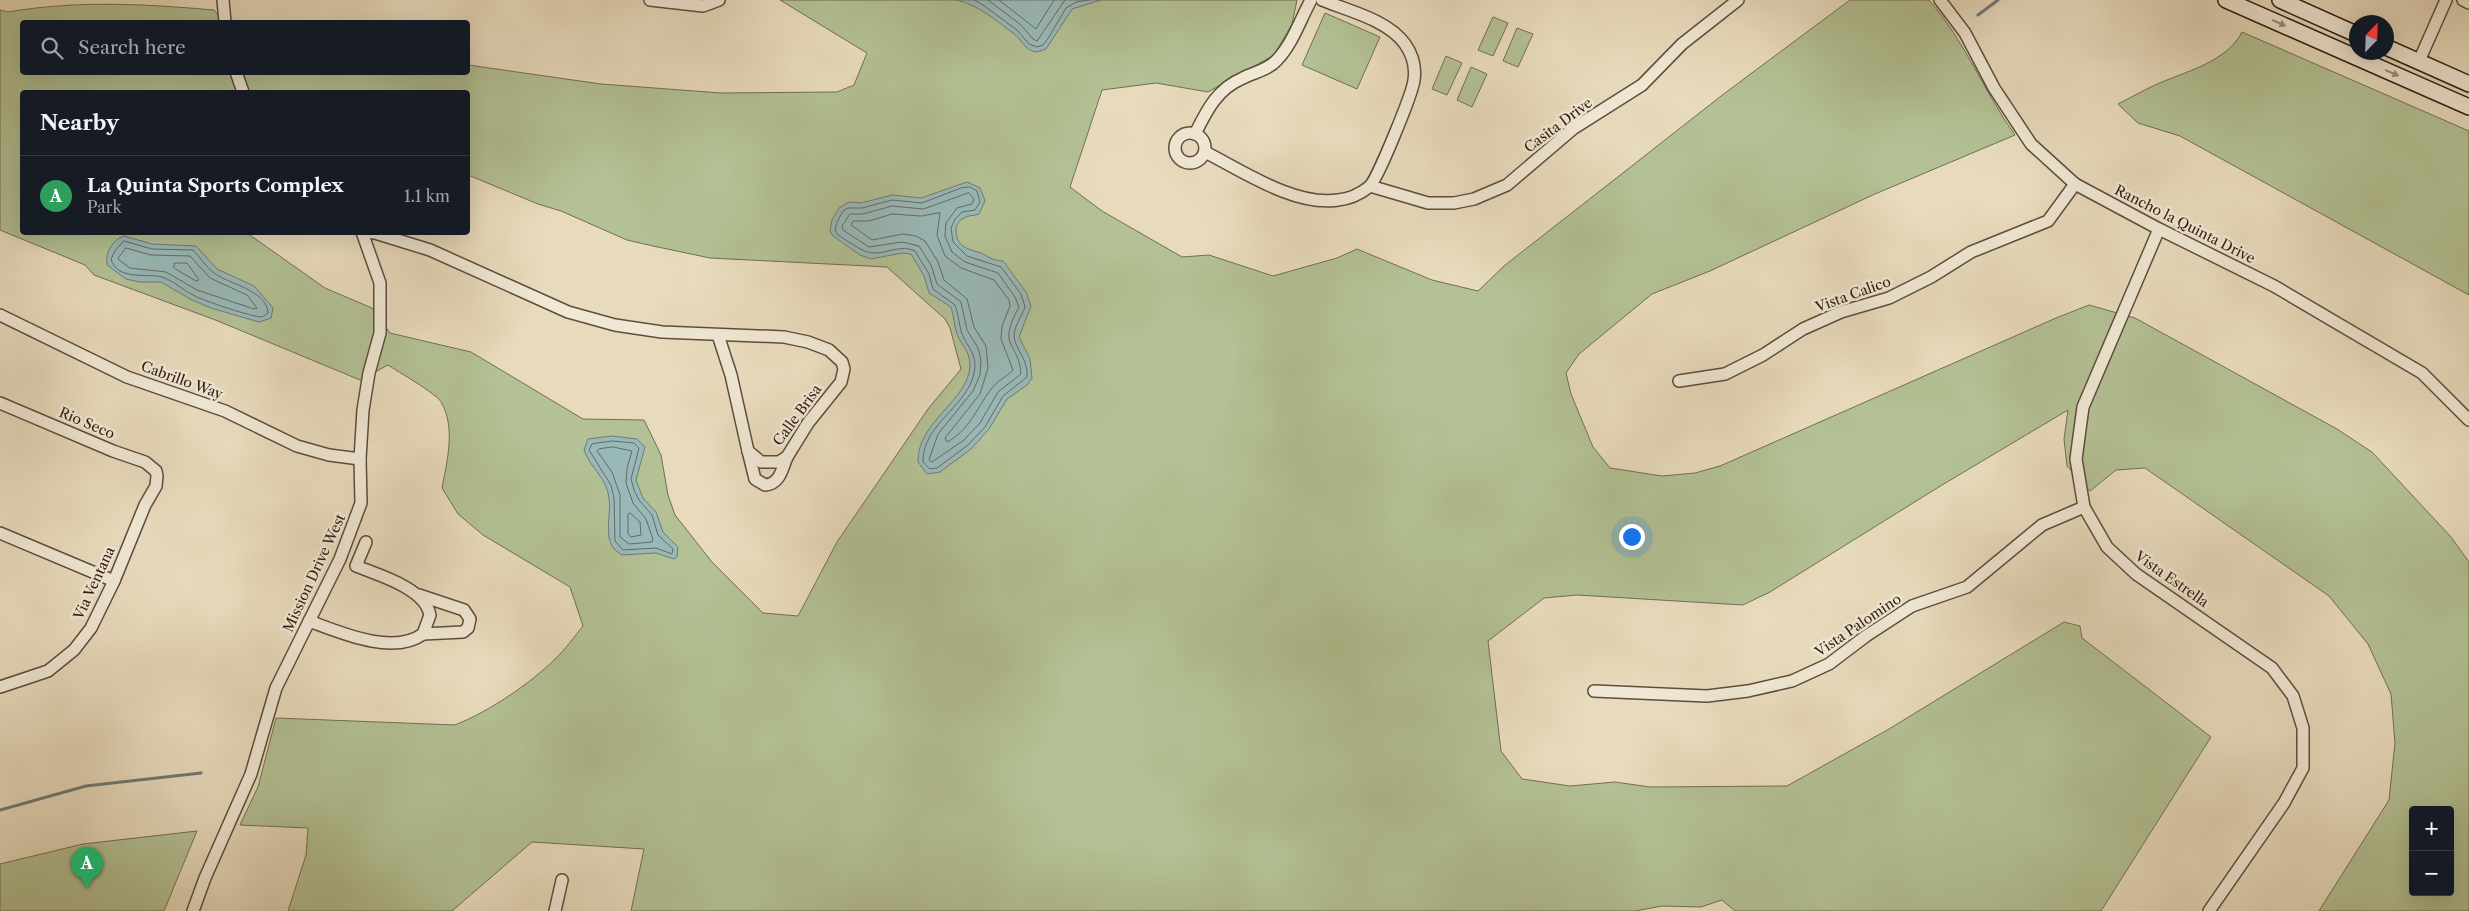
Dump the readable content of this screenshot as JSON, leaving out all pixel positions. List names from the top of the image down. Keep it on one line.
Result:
{"streets":{"street":["Casita Drive","Rancho la Quinta Drive","Vista Calico","Cabrillo Way","Calle Brisa","Rio Seco","Mission Drive West","Vista Estrella","Via Ventana","Vista Palomino"]},"crossings":[["Rancho la Quinta Drive","Vista Calico"],["Rancho la Quinta Drive","Vista Estrella"],["Cabrillo Way","Mission Drive West"],["Rio Seco","Via Ventana"],["Vista Estrella","Vista Palomino"]],"north":"top right","page":{"search":"Search here","heading":"Nearby","list":[{"mark":"A","name":"La Quinta Sports Complex","note":"Park","value":"1.1 km"}],"map_buttons":["+","−"],"pins":"A"}}
